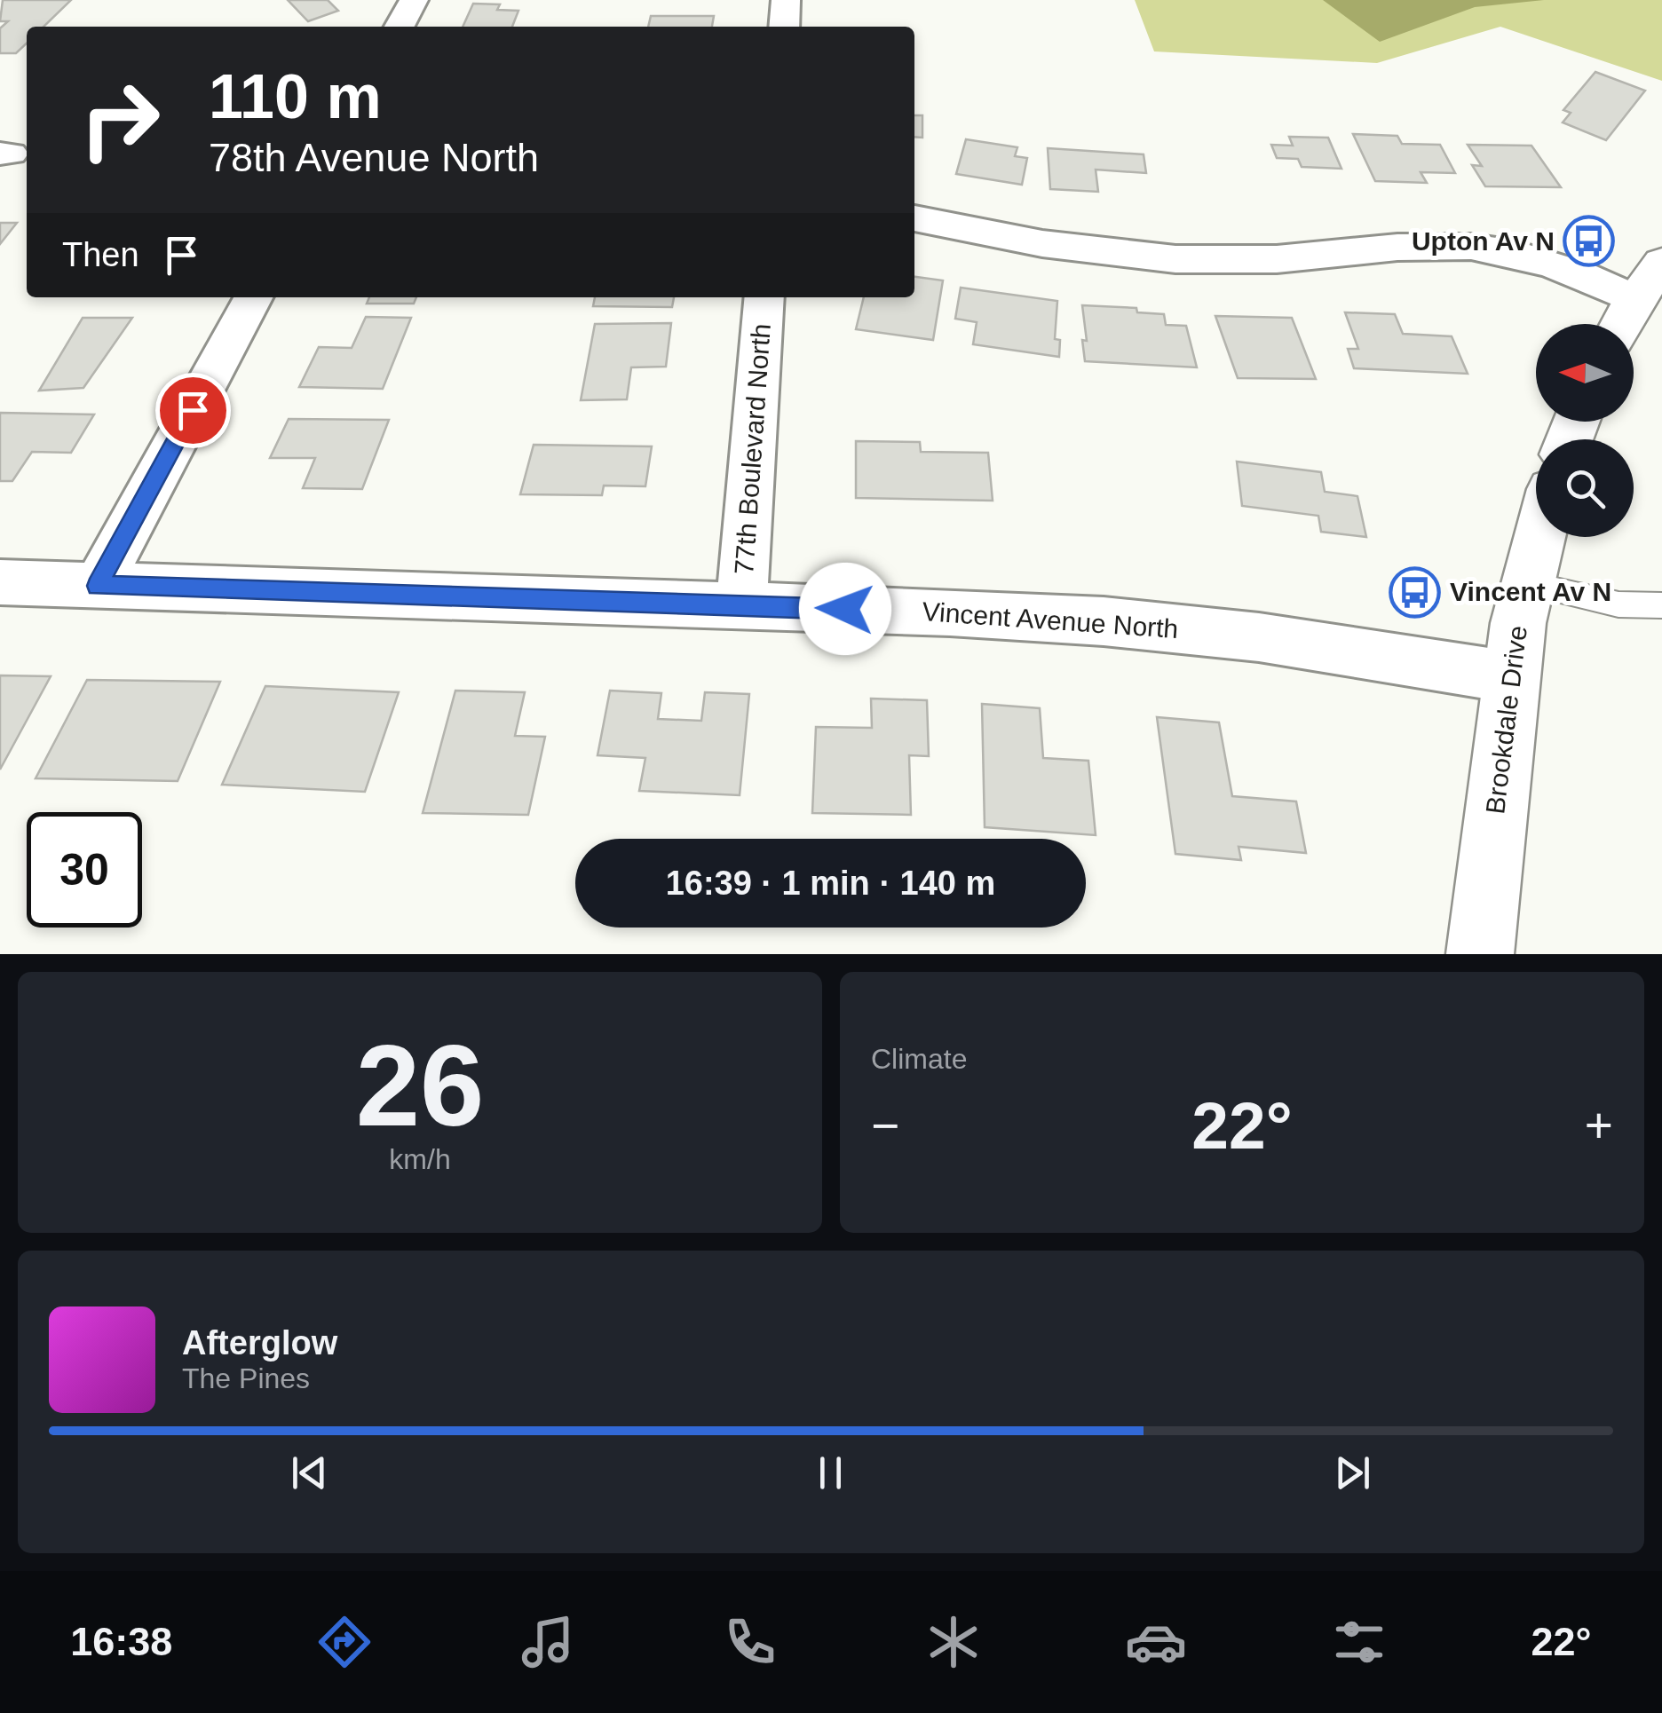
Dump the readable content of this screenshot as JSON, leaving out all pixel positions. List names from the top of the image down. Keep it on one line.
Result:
{"streets":{"street":["77th Boulevard North","Vincent Avenue North","Brookdale Drive"]},"crossings":[["77th Boulevard North","Vincent Avenue North"],["Vincent Avenue North","Brookdale Drive"]],"places":{"bus stop":["Upton Av N","Vincent Av N"]},"north":"left","page":{"turn":["110 m","78th Avenue North"],"then":"Then","limit":"30","trip":"16:39 · 1 min · 140 m","tile":[["26","km/h"],"Climate"],"heat":["−","22°","+"],"song":["Afterglow","The Pines"],"tabs":["16:38","22°"]}}
